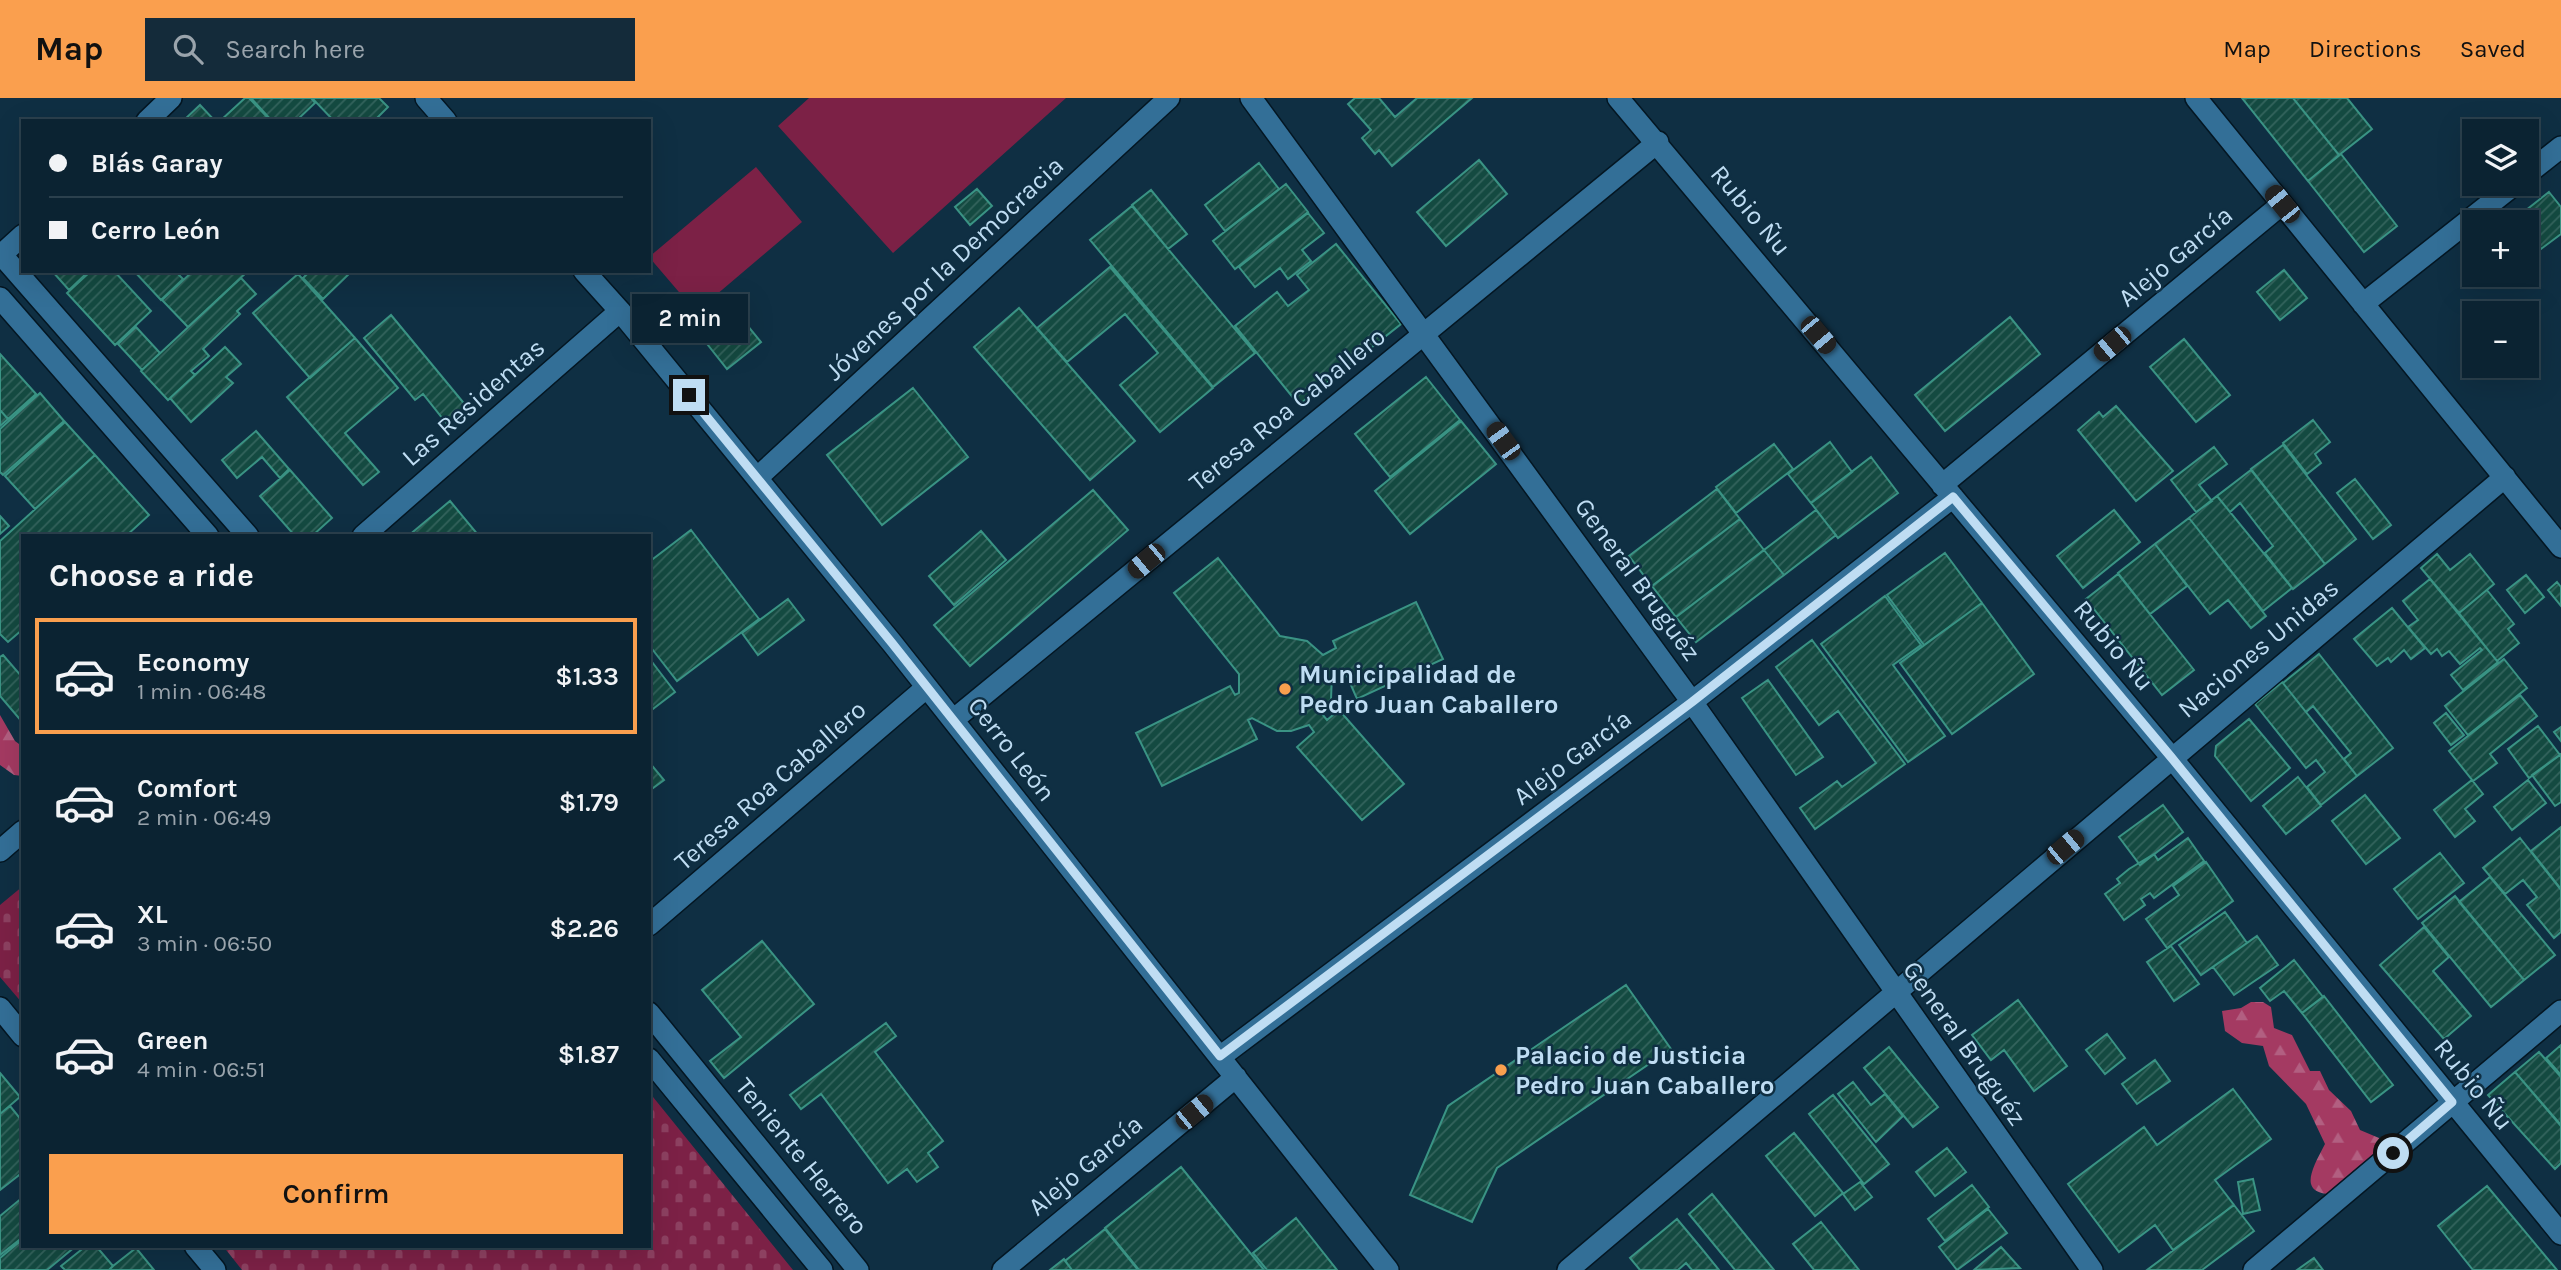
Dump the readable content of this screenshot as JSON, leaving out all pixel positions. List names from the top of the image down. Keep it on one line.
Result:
{"streets":{"street":["Rubio Ñu","Alejo García","Jóvenes por la Democracia","Las Residentas","Teresa Roa Caballero","General Bruguéz","Naciones Unidas","Cerro León","Teniente Herrero"]},"crossings":[["Rubio Ñu","Alejo García"],["Rubio Ñu","Teresa Roa Caballero"],["Rubio Ñu","Naciones Unidas"],["Alejo García","General Bruguéz"],["Alejo García","Cerro León"],["Jóvenes por la Democracia","Cerro León"],["Las Residentas","Cerro León"],["Teresa Roa Caballero","General Bruguéz"],["Teresa Roa Caballero","Cerro León"],["General Bruguéz","Naciones Unidas"]],"places":["Municipalidad de Pedro Juan Caballero","Palacio de Justicia Pedro Juan Caballero"],"page":{"header":"Map","search":"Search here","nav":["Map","Directions","Saved"],"map_buttons":["+","−"],"banner":["Blás Garay","Cerro León"],"bubble":"2 min","heading":"Choose a ride","list":[{"name":"Economy","note":"1 min · 06:48","value":"$1.33"},{"name":"Comfort","note":"2 min · 06:49","value":"$1.79"},{"name":"XL","note":"3 min · 06:50","value":"$2.26"},{"name":"Green","note":"4 min · 06:51","value":"$1.87"}],"buttons":"Confirm"}}
